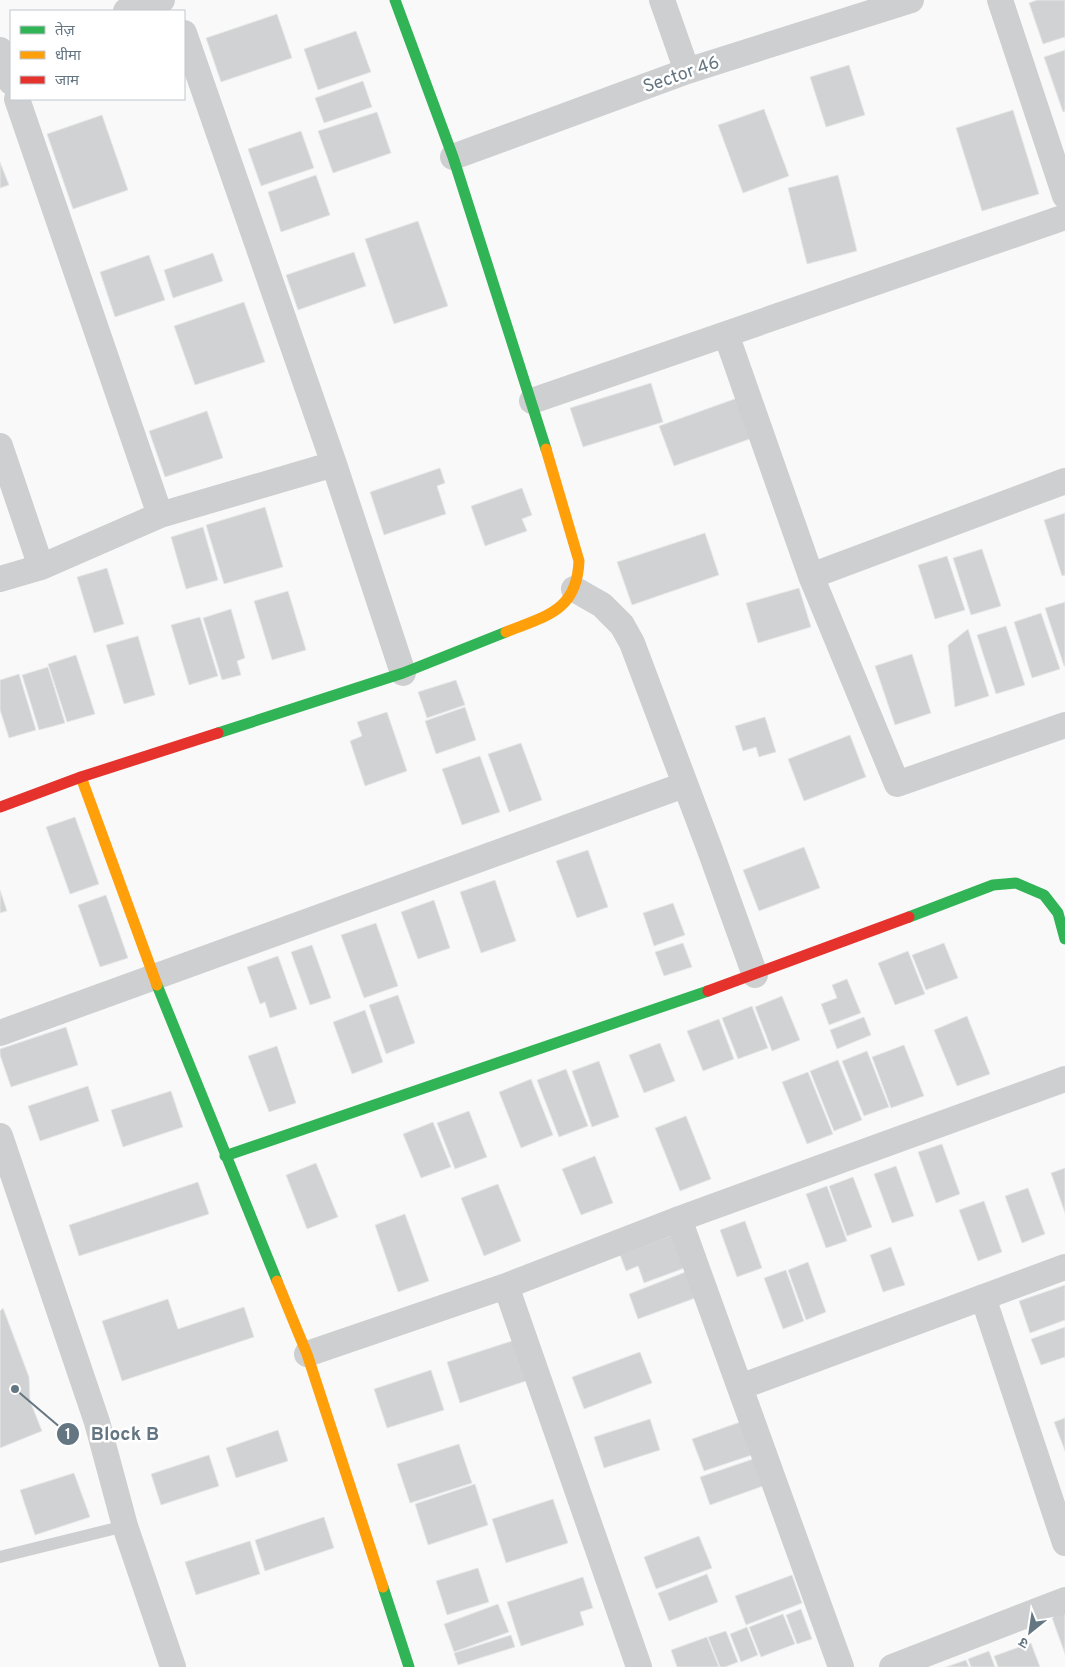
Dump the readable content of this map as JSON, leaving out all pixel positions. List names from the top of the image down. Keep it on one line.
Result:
{"streets":{"street":["Sector 46"]},"places":["Block B"],"legend":["तेज़","धीमा","जाम"],"north":"bottom left"}
